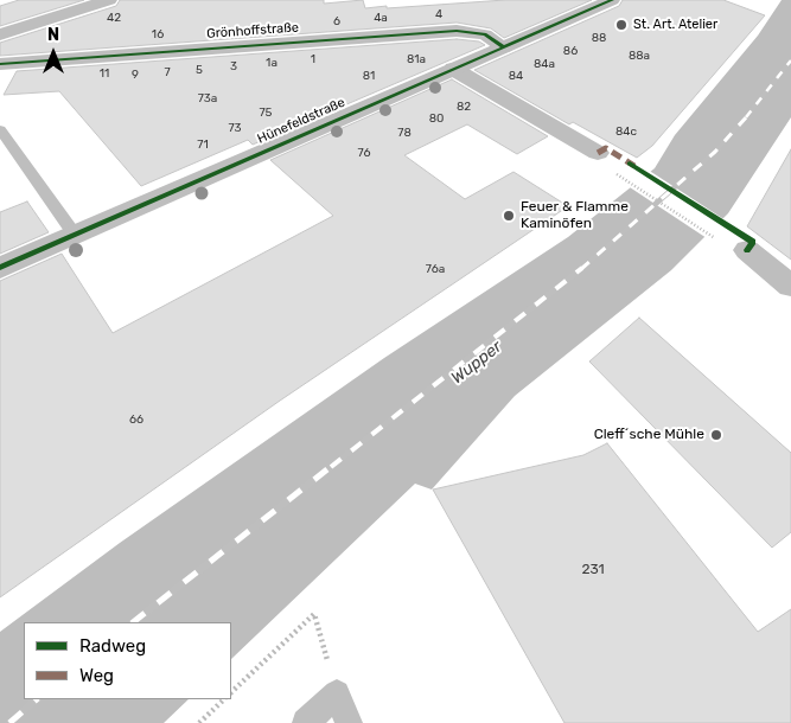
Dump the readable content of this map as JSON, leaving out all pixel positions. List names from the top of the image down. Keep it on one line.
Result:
{"streets":{"street":["Grönhoffstraße","Hünefeldstraße"]},"crossings":[["Grönhoffstraße","Hünefeldstraße"]],"water":["Wupper"],"places":["St. Art. Atelier","Feuer & Flamme Kaminöfen","Cleff´sche Mühle"],"house_numbers":["4","42","4a","6","16","88","86","88a","1","81a","1a","84a","3","5","7","11","9","81","84","73a","82","75","80","73","84c","78","71","76","76a","66","231"],"legend":["Radweg","Weg"],"north":"top"}
